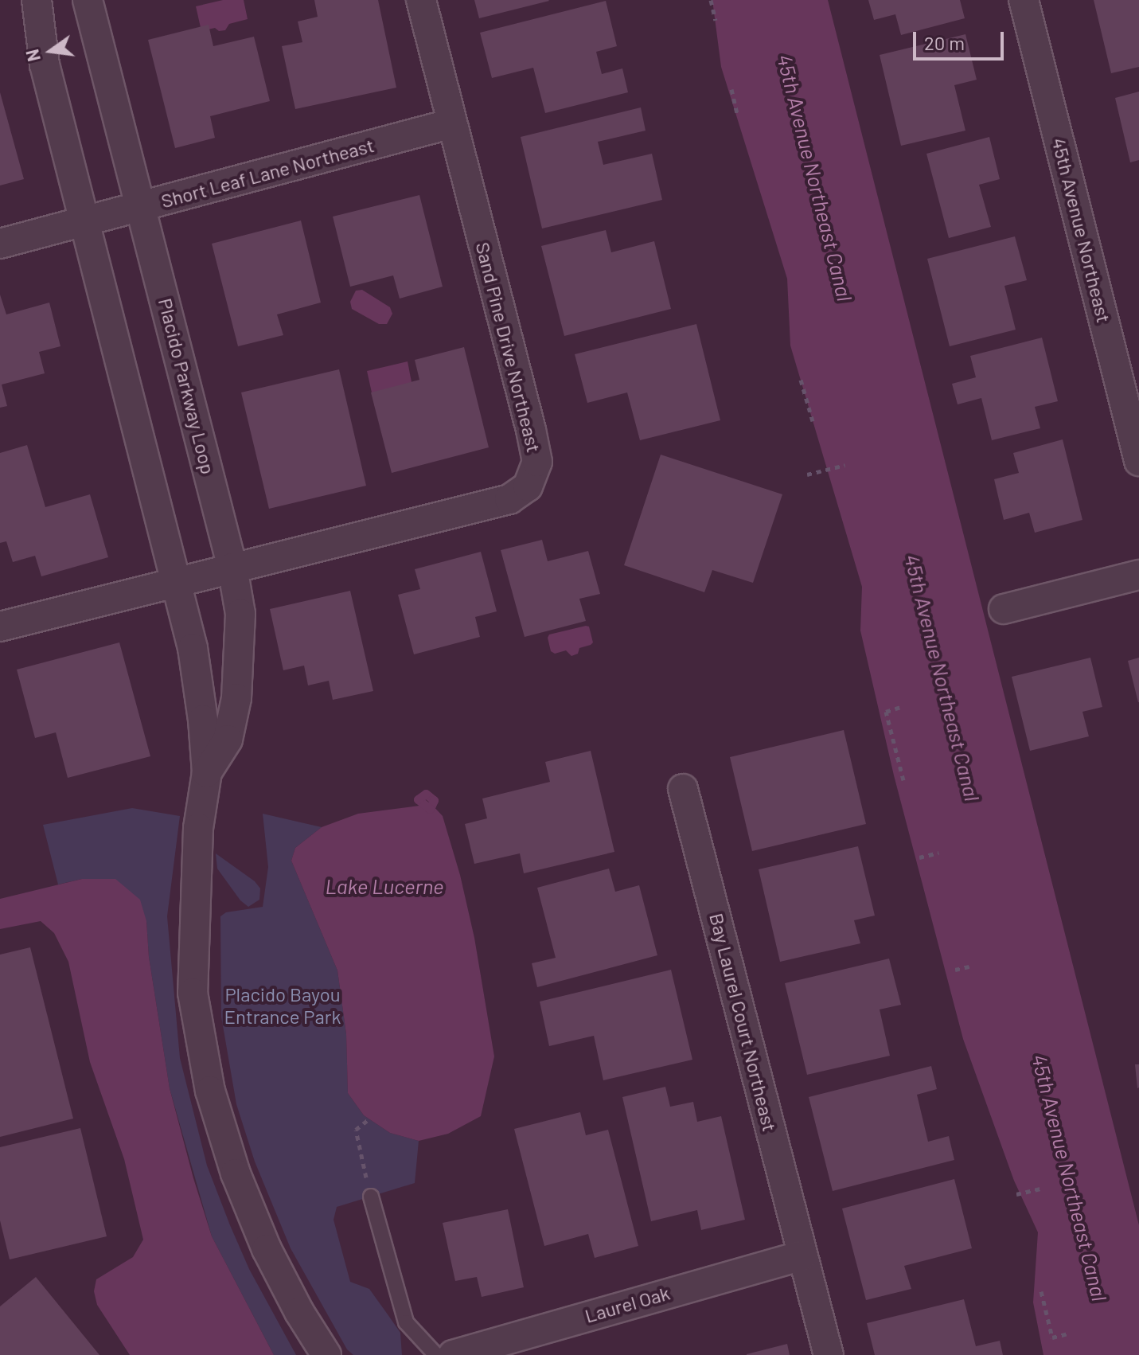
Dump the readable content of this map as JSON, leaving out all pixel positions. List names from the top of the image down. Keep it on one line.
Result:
{"streets":{"street":["Short Leaf Lane Northeast","45th Avenue Northeast","Sand Pine Drive Northeast","Placido Parkway Loop","Bay Laurel Court Northeast","Laurel Oak"]},"crossings":[["Short Leaf Lane Northeast","Sand Pine Drive Northeast"],["Short Leaf Lane Northeast","Placido Parkway Loop"],["Sand Pine Drive Northeast","Placido Parkway Loop"],["Bay Laurel Court Northeast","Laurel Oak"]],"water":["45th Avenue Northeast Canal","Lake Lucerne"],"parks":["Placido Bayou Entrance Park"],"scale_bar":"20 m","north":"left"}
